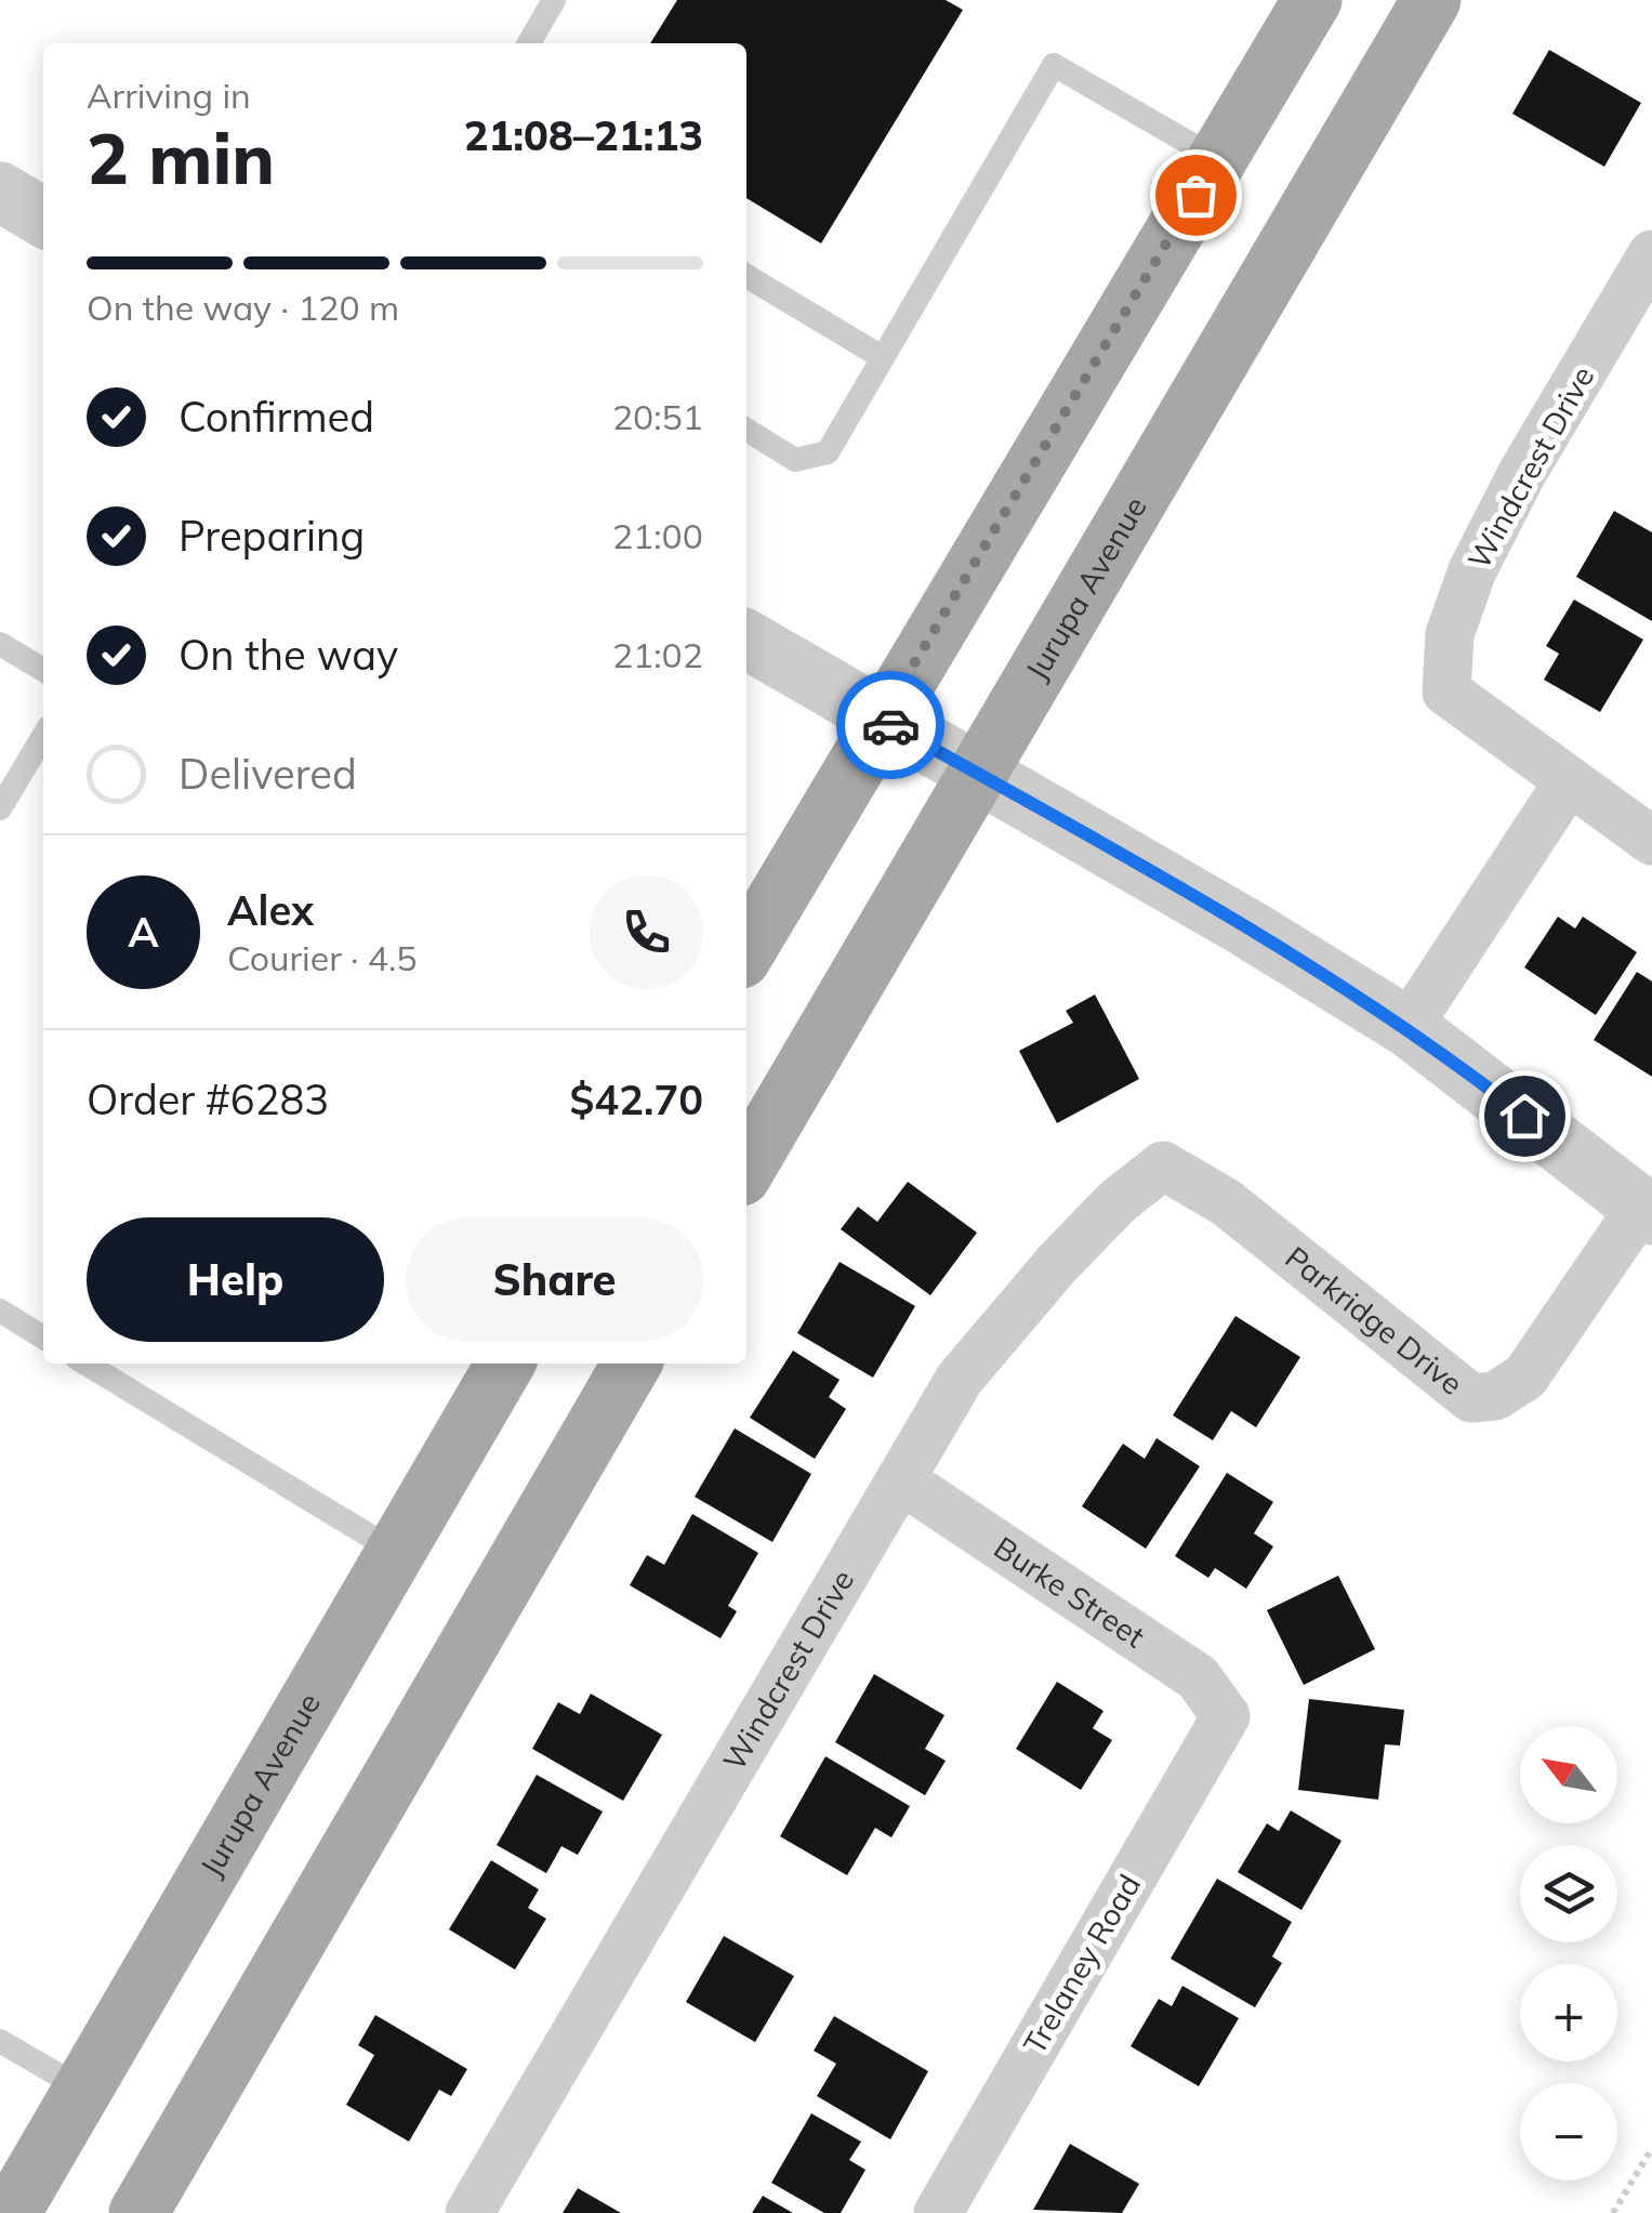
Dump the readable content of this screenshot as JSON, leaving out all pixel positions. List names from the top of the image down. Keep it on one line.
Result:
{"streets":{"main road":["Jurupa Avenue"],"street":["Windcrest Drive","Parkridge Drive","Burke Street","Trelaney Road"]},"crossings":[["Windcrest Drive","Parkridge Drive"],["Windcrest Drive","Burke Street"],["Burke Street","Trelaney Road"]],"north":"top left","page":{"heading":["2 min","Arriving in","21:08–21:13"],"panel":["Alex","Courier · 4.5","Order #6283","$42.70"],"bar":"On the way · 120 m","list":[["Confirmed","20:51"],["Preparing","21:00"],["On the way","21:02"],"Delivered"],"round":"A","buttons":["Help","Share"],"map_buttons":["+","−"]}}
